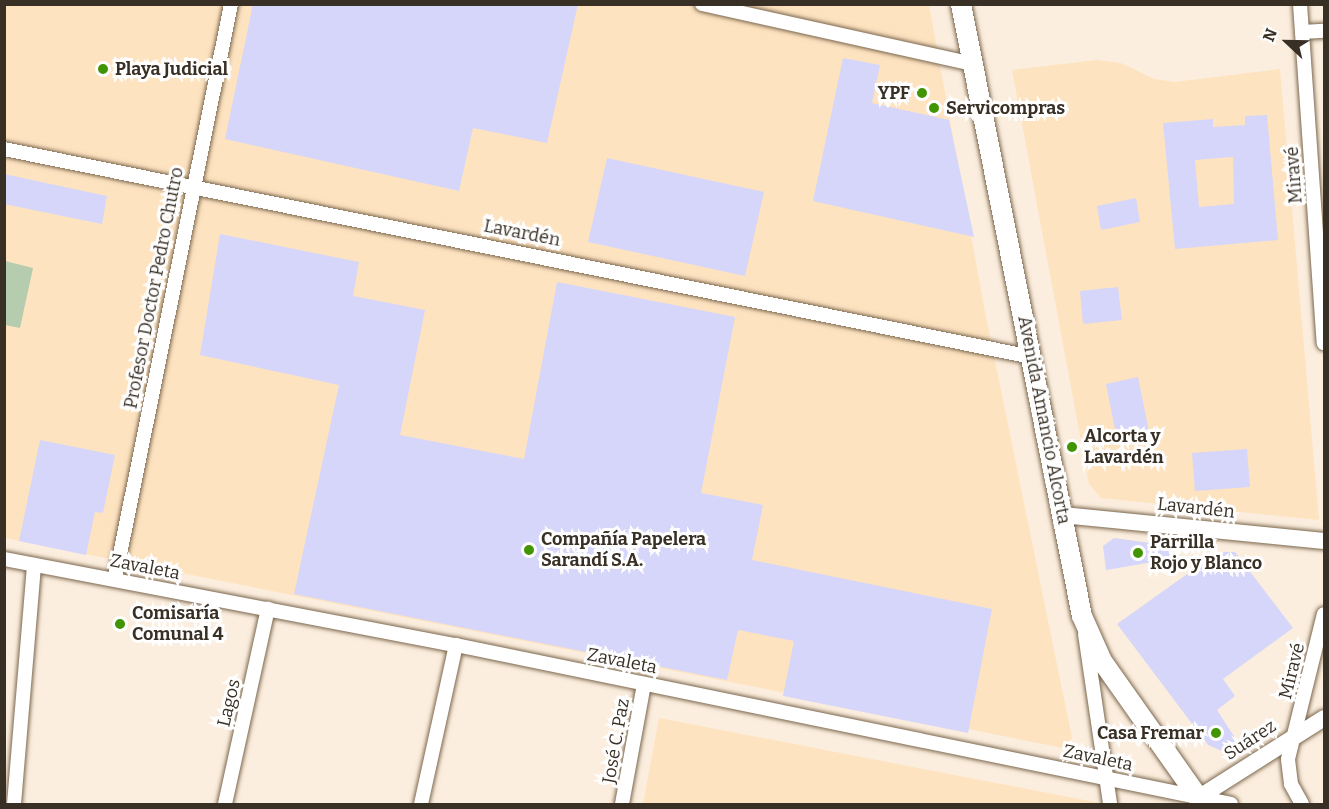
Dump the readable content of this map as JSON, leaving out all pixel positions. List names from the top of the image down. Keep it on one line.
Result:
{"streets":{"main road":["Avenida Amancio Alcorta"],"street":["Miravé","Lavardén","Profesor Doctor Pedro Chutro","Zavaleta","Lagos","Suárez","José C. Paz"]},"crossings":[["Miravé","Suárez"],["Lavardén","Profesor Doctor Pedro Chutro"],["Lavardén","Avenida Amancio Alcorta"],["Profesor Doctor Pedro Chutro","Zavaleta"],["Avenida Amancio Alcorta","Zavaleta"],["Avenida Amancio Alcorta","Suárez"],["Zavaleta","Lagos"],["Zavaleta","Suárez"],["Zavaleta","José C. Paz"]],"places":["Playa Judicial","YPF","Servicompras","Alcorta y Lavardén","Compañía Papelera Sarandí S.A.","Parrilla Rojo y Blanco","Comisaría Comunal 4","Casa Fremar"],"north":"left"}
